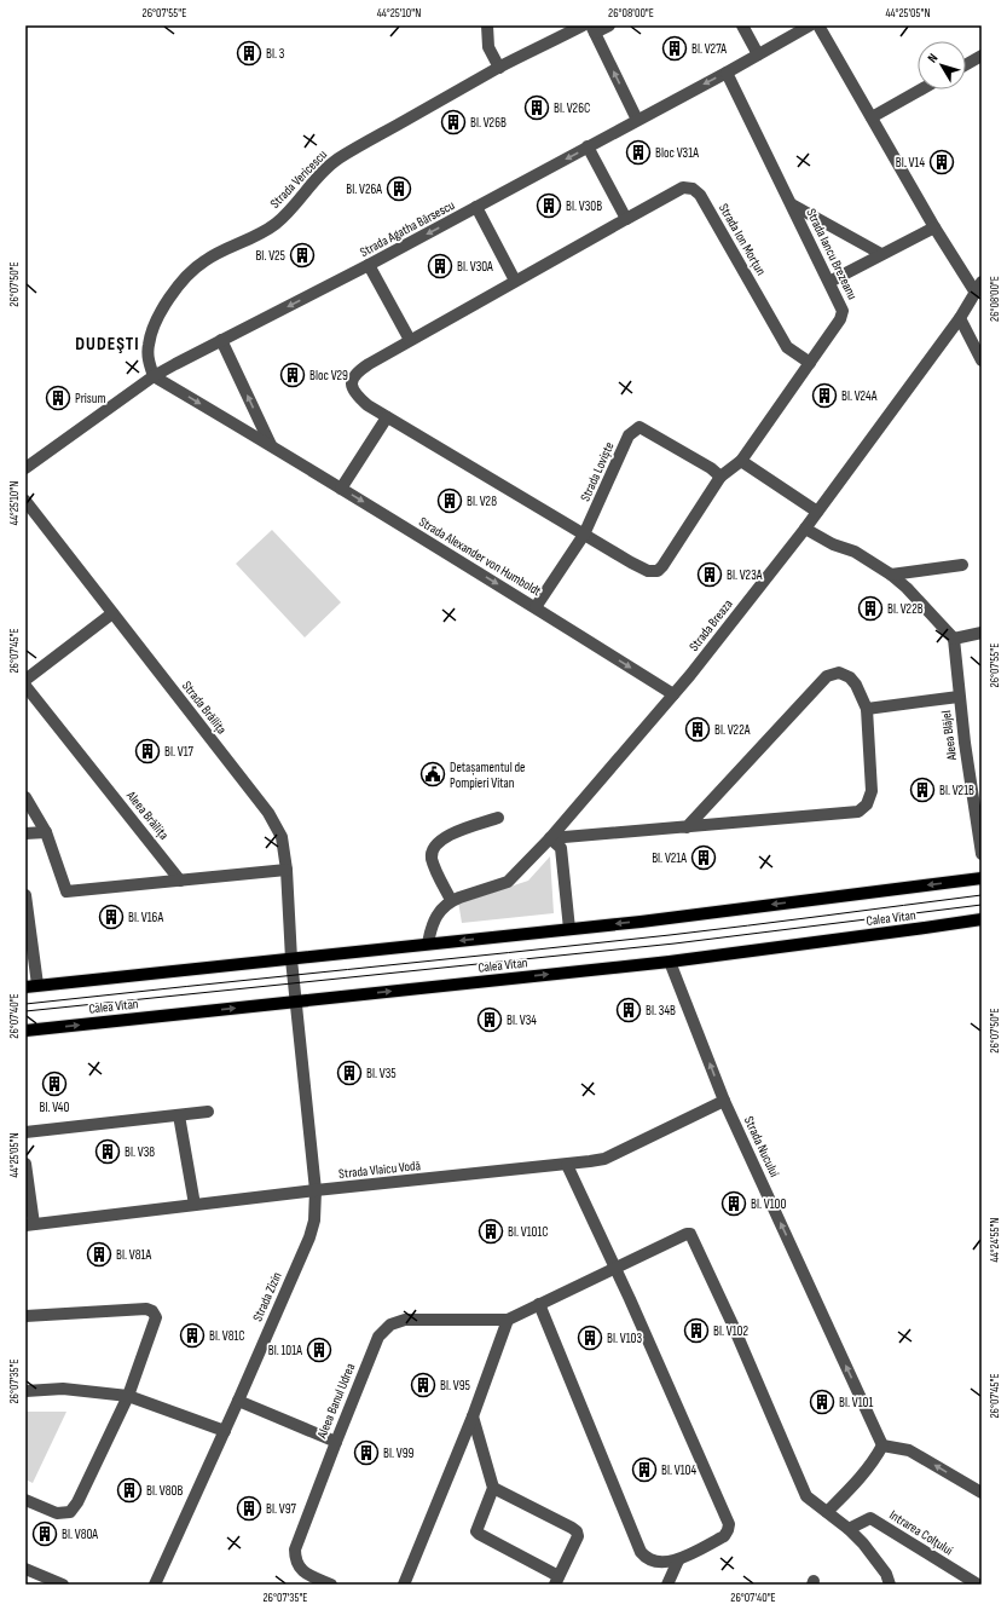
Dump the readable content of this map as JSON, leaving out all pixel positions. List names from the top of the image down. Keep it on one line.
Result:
{"streets":{"main road":["Calea Vitan"],"street":["Strada Vericescu","Strada Agatha Bârsescu","Strada Ion Morțun","Strada Iancu Brezeanu","Strada Loviște","Strada Alexander von Humboldt","Strada Breaza","Strada Brăilița","Aleea Blăjel","Aleea Brăilița","Strada Nucului","Strada Vlaicu Vodă","Strada Zizin","Aleea Banul Udrea","Intrarea Colțului"]},"crossings":[["Strada Vericescu","Strada Agatha Bârsescu"],["Strada Vericescu","Strada Alexander von Humboldt"],["Strada Agatha Bârsescu","Strada Iancu Brezeanu"],["Strada Agatha Bârsescu","Strada Alexander von Humboldt"],["Strada Ion Morțun","Strada Iancu Brezeanu"],["Strada Loviște","Strada Alexander von Humboldt"],["Strada Alexander von Humboldt","Strada Breaza"],["Strada Breaza","Calea Vitan"],["Strada Brăilița","Calea Vitan"],["Strada Brăilița","Strada Zizin"],["Calea Vitan","Strada Nucului"],["Calea Vitan","Strada Zizin"],["Strada Nucului","Strada Vlaicu Vodă"],["Strada Vlaicu Vodă","Strada Zizin"]],"one_way":["Strada Nucului"],"districts":["DUDEŞTI"],"places":{"building":["Bl. V27A","Bl. 3","Bl. V26C","Bl. V26B","Bloc V31A","Bl. V14","Bl. V26A","Bl. V30B","Bl. V25","Bl. V30A","Bloc V29","Bl. V24A","Prisum","Bl. V28","Bl. V23A","Bl. V22B","Bl. V22A","Bl. V17","Bl. V21B","Bl. V21A","Bl. V16A","Bl. 34B","Bl. V34","Bl. V35","Bl. V40","Bl. V38","Bl. V100","Bl. V101C","Bl. V81A","Bl. V102","Bl. V81C","Bl. V103","Bl. 101A","Bl. V95","Bl. V101","Bl. V99","Bl. V104","Bl. V80B","Bl. V97","Bl. V80A"],"public building":["Detașamentul de Pompieri Vitan"]},"north":"top left","coordinates":["26°07'55\"E","44°25'10\"N","26°08'00\"E","44°25'05\"N","26°07'50\"E","26°07'45\"E","26°07'40\"E","44°24'55\"N","26°07'35\"E"]}
